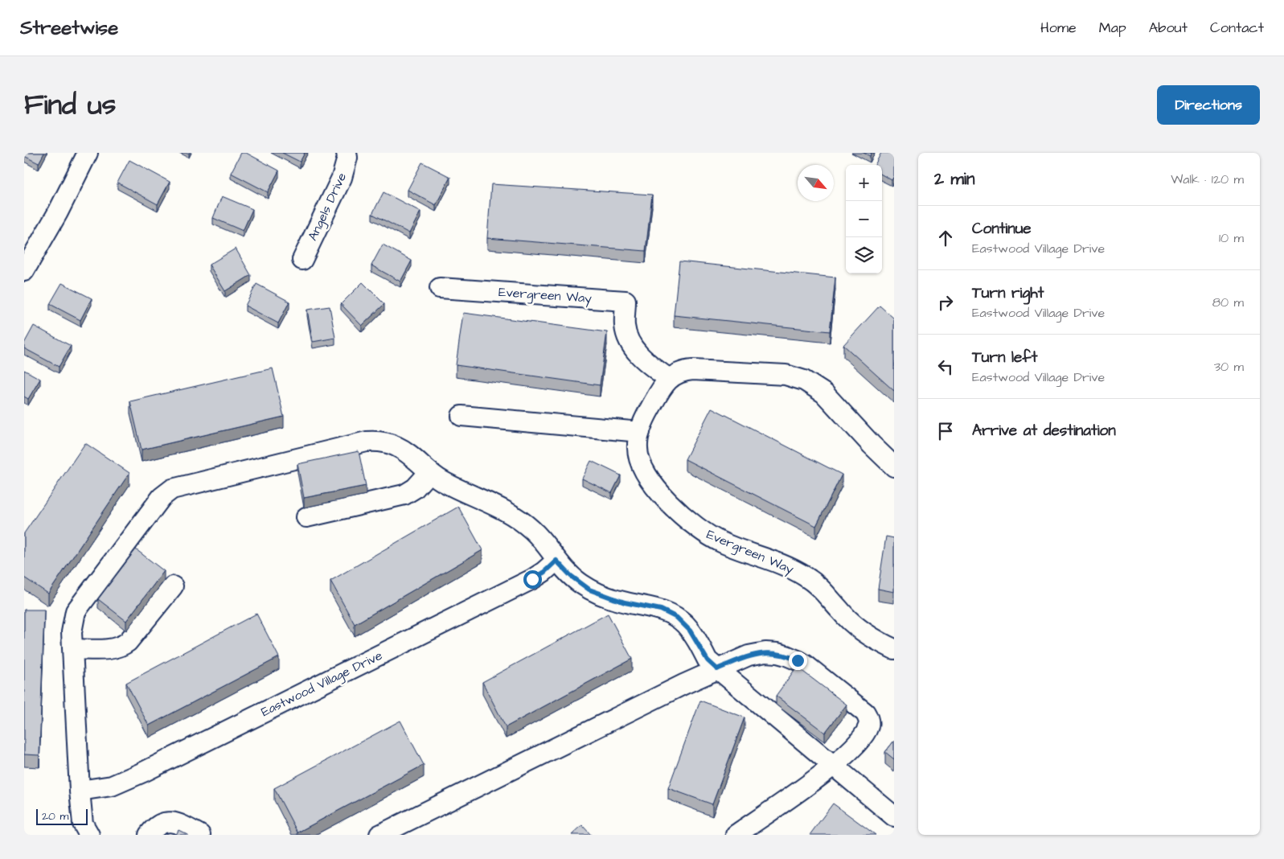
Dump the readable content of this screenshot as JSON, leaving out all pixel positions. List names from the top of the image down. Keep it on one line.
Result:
{"streets":{"street":["Angels Drive","Evergreen Way","Eastwood Village Drive"]},"scale_bar":"20 m","north":"bottom right","page":{"header":"Streetwise","nav":["Home","Map","About","Contact"],"title":"Find us","buttons":"Directions","heading":["2 min","Walk · 120 m"],"map_buttons":["+","−"],"list":[["Continue","Eastwood Village Drive","10 m"],["Turn right","Eastwood Village Drive","80 m"],["Turn left","Eastwood Village Drive","30 m"],"Arrive at destination"],"scale":"20 m"}}
